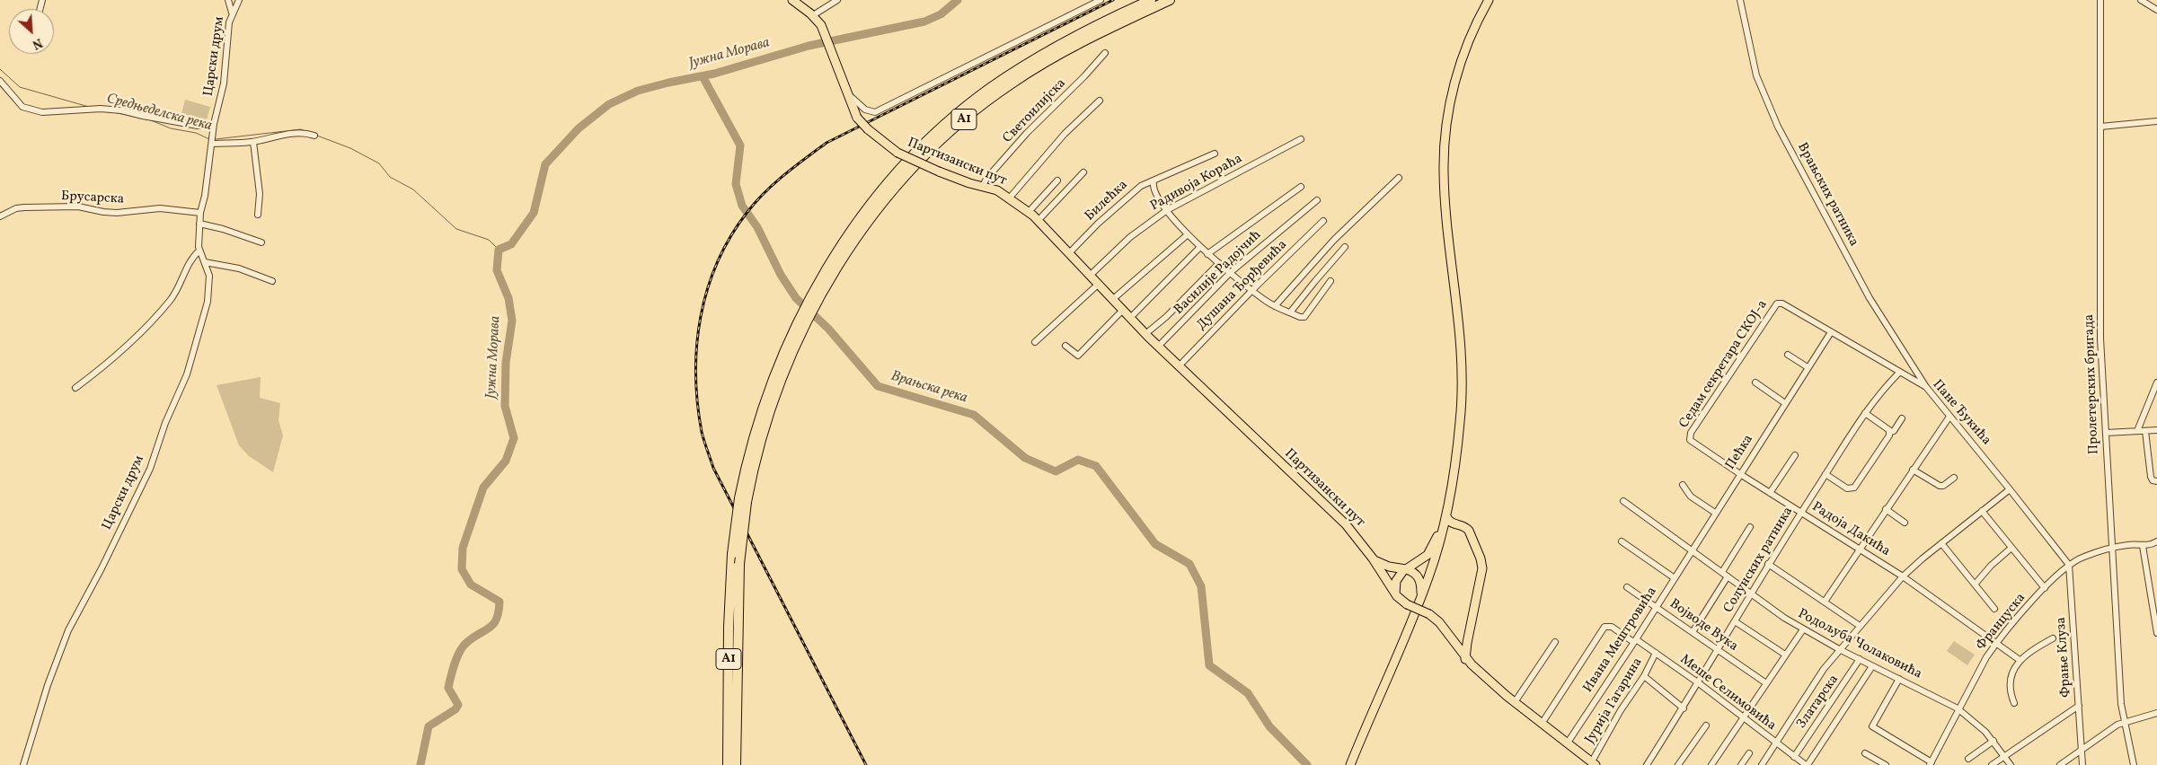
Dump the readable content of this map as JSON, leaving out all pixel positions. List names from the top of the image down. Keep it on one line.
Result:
{"streets":{"highway":["A1"],"main road":["Партизански пут"],"street":["Царски друм","Светоилијска","Радивоја Кораћа","Врањских ратника","Брусарска","Билећка","Василије Радојчић","Душана Ђорђевића","Седам секретара СКОЈ-а","Пролетерских бригада","Пане Ђукића","Пећка","Радоја Дакића","Солунских ратника","Француска","Војводе Вука","Ивана Мештровића","Родољуба Чолаковића","Фрање Клуза","Меше Селимовића","Јурија Гагарина","Златарска"]},"crossings":[["Царски друм","Брусарска"],["Светоилијска","Партизански пут"],["Партизански пут","Радивоја Кораћа"],["Партизански пут","Билећка"],["Партизански пут","Василије Радојчић"],["Партизански пут","Душана Ђорђевића"],["Партизански пут","Ивана Мештровића"],["Партизански пут","Меше Селимовића"],["Партизански пут","Јурија Гагарина"],["Врањских ратника","Пане Ђукића"],["Седам секретара СКОЈ-а","Пане Ђукића"],["Седам секретара СКОЈ-а","Радоја Дакића"],["Пролетерских бригада","Француска"],["Пане Ђукића","Пећка"],["Пане Ђукића","Солунских ратника"],["Пане Ђукића","Француска"],["Пане Ђукића","Фрање Клуза"],["Пећка","Радоја Дакића"],["Пећка","Ивана Мештровића"],["Пећка","Родољуба Чолаковића"],["Радоја Дакића","Солунских ратника"],["Радоја Дакића","Француска"],["Солунских ратника","Војводе Вука"],["Солунских ратника","Родољуба Чолаковића"],["Солунских ратника","Меше Селимовића"],["Француска","Родољуба Чолаковића"],["Француска","Фрање Клуза"],["Војводе Вука","Ивана Мештровића"],["Ивана Мештровића","Родољуба Чолаковића"],["Ивана Мештровића","Меше Селимовића"],["Родољуба Чолаковића","Златарска"],["Меше Селимовића","Јурија Гагарина"],["Меше Селимовића","Златарска"]],"water":["Јужна Морава","Средњеделска река","Врањска река"],"north":"bottom right"}
